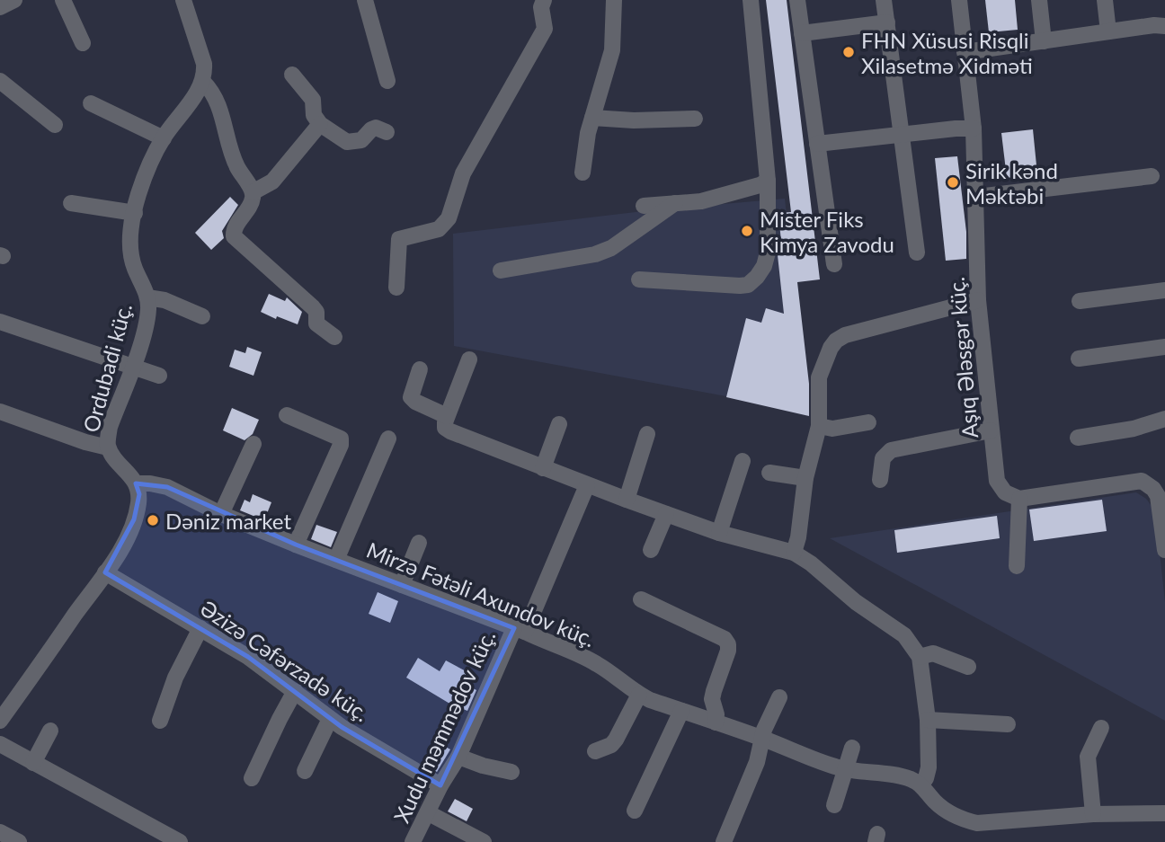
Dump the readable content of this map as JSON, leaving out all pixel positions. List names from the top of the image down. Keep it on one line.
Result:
{"streets":{"street":["Aşıq Ələsgər küç.","Ordubadi küç.","Mirzə Fətəli Axundov küç.","Əzizə Cəfərzadə küç.","Xudu məmmədov küç."]},"crossings":[["Ordubadi küç.","Mirzə Fətəli Axundov küç."],["Mirzə Fətəli Axundov küç.","Xudu məmmədov küç."],["Əzizə Cəfərzadə küç.","Xudu məmmədov küç."]],"places":["FHN Xüsusi Risqli Xilasetmə Xidməti","Sirik kənd Məktəbi","Mister Fiks Kimya Zavodu","Dəniz market"]}
